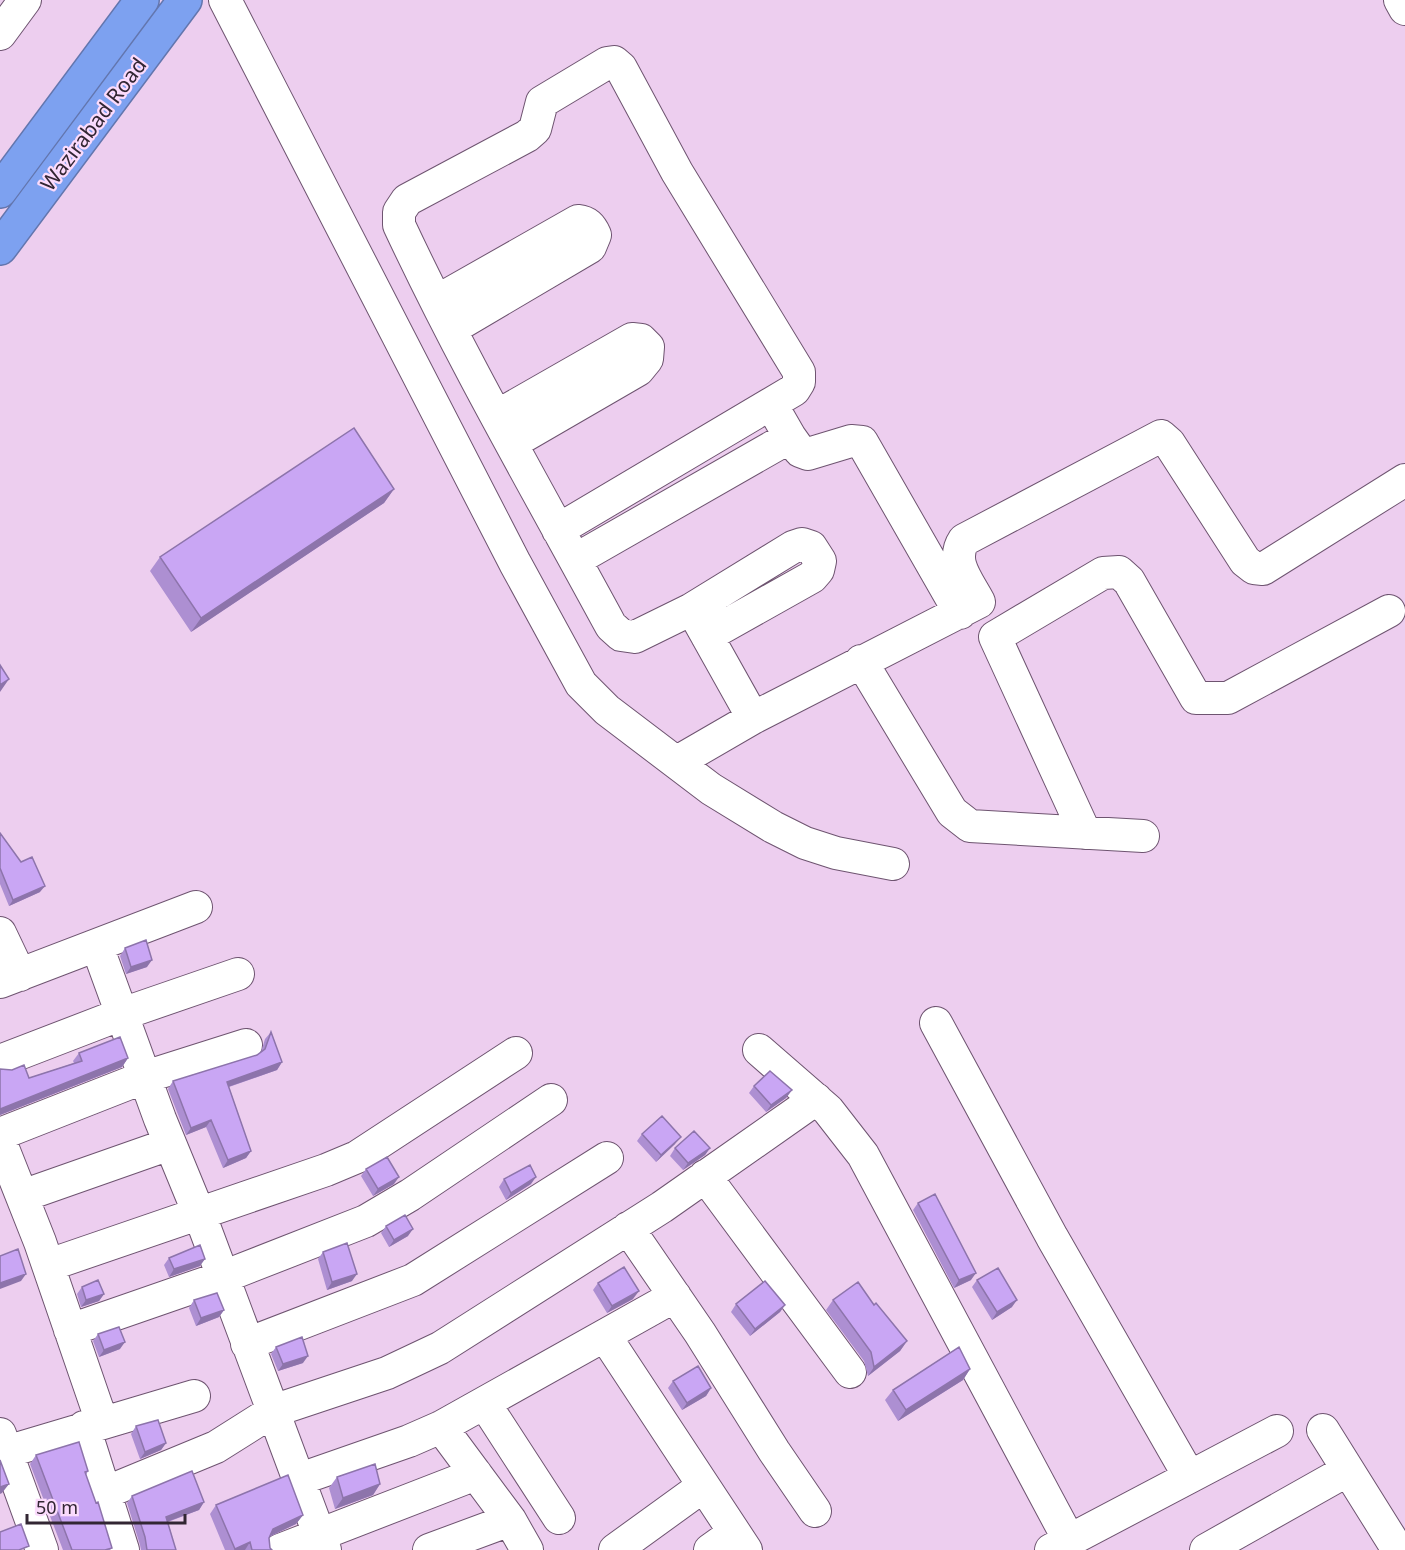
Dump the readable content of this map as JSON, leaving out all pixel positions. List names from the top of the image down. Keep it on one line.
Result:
{"streets":{"highway":["Wazirabad Road"]},"scale_bar":"50 m"}
